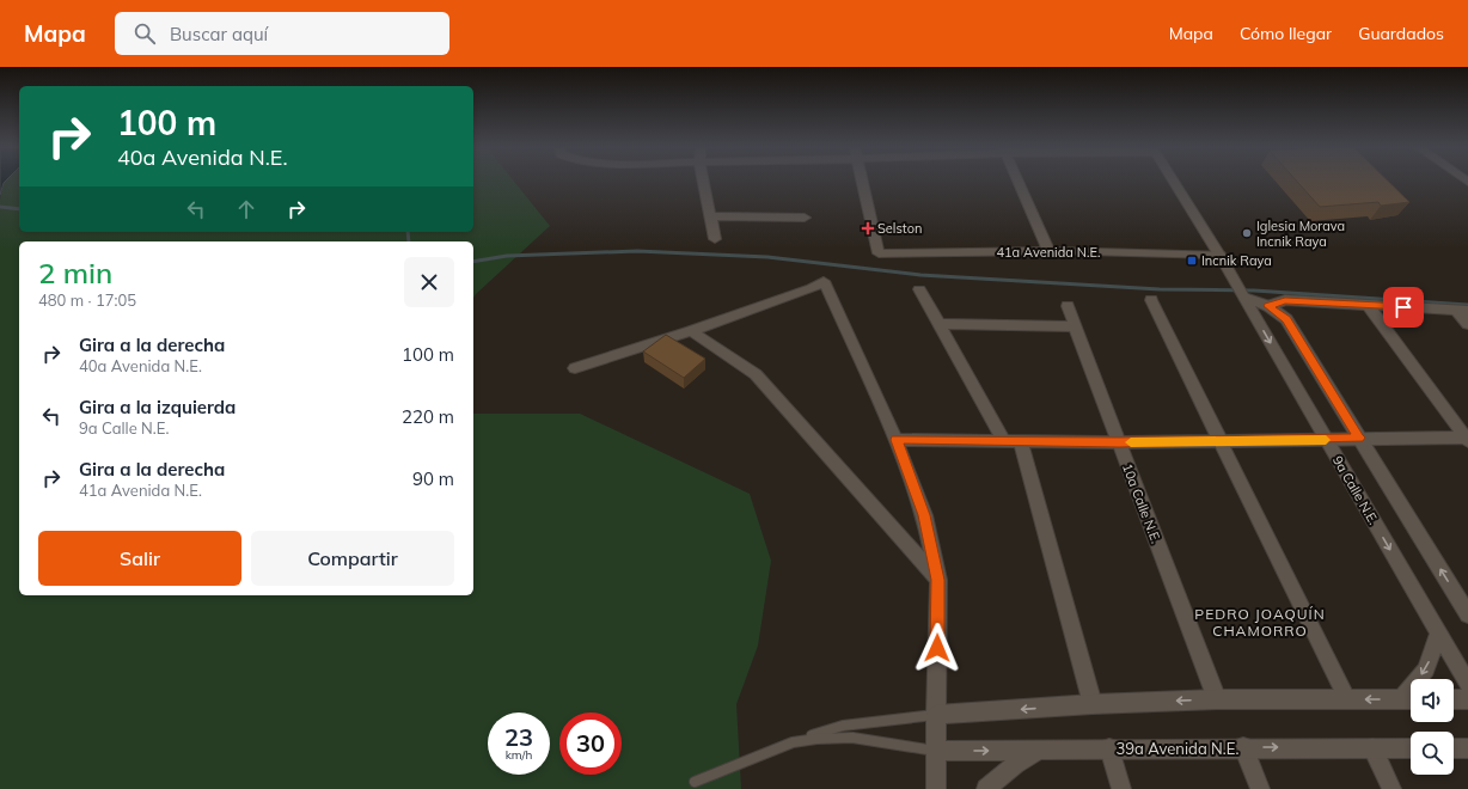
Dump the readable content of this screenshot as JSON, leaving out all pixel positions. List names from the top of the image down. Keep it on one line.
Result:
{"streets":{"street":["41a Avenida N.E.","9a Calle N.E.","10a Calle N.E.","39a Avenida N.E."]},"crossings":[["41a Avenida N.E.","9a Calle N.E."]],"districts":["PEDRO JOAQUÍN CHAMORRO"],"places":{"health":["Selston"],"other":["Iglesia Morava Incnik Raya"],"transit":["Incnik Raya"]},"page":{"header":"Mapa","search":"Buscar aquí","nav":["Mapa","Cómo llegar","Guardados"],"turn":["100 m","40a Avenida N.E."],"heading":["2 min","480 m · 17:05"],"list":[{"name":"Gira a la derecha","note":"40a Avenida N.E.","value":"100 m"},{"name":"Gira a la izquierda","note":"9a Calle N.E.","value":"220 m"},{"name":"Gira a la derecha","note":"41a Avenida N.E.","value":"90 m"}],"buttons":["Salir","Compartir"],"speed":"23 km/h","limit":"30"}}
